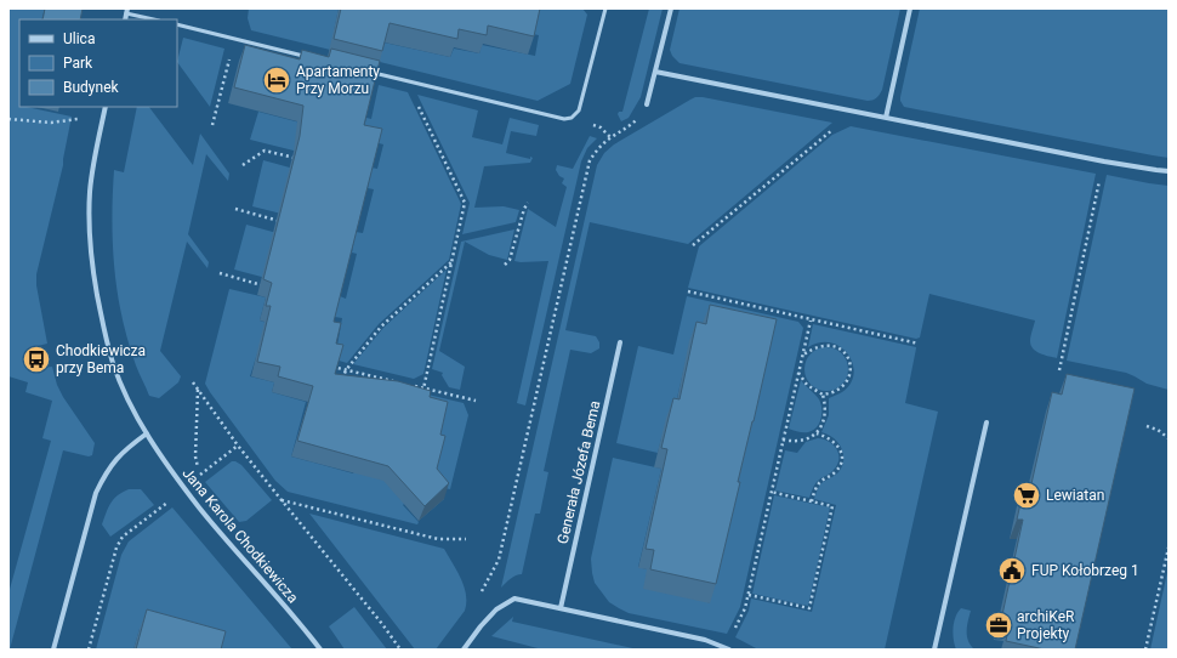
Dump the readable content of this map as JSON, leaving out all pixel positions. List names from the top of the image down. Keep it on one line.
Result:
{"streets":{"street":["Generała Józefa Bema","Jana Karola Chodkiewicza"]},"places":{"hotel":["Apartamenty Przy Morzu"],"bus stop":["Chodkiewicza przy Bema"],"supermarket":["Lewiatan"],"public building":["FUP Kołobrzeg 1"],"office":["archiKeR Projekty"]},"legend":["Ulica","Park","Budynek"]}
